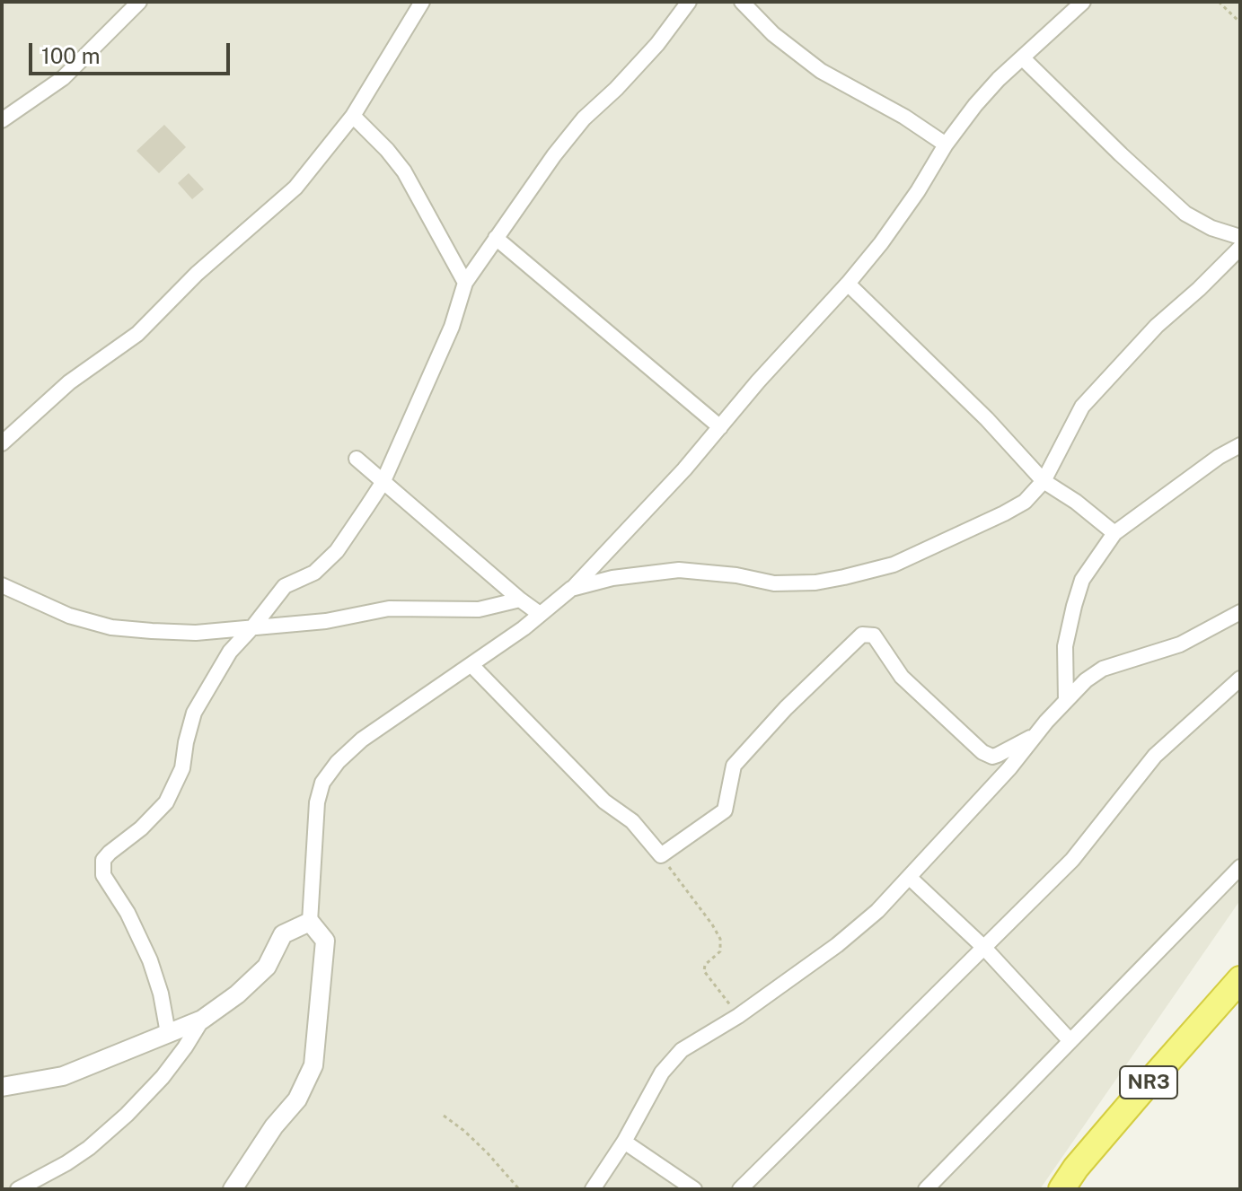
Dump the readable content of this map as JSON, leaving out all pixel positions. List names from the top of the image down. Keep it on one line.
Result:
{"streets":{"highway":["NR3"]},"scale_bar":"100 m"}
